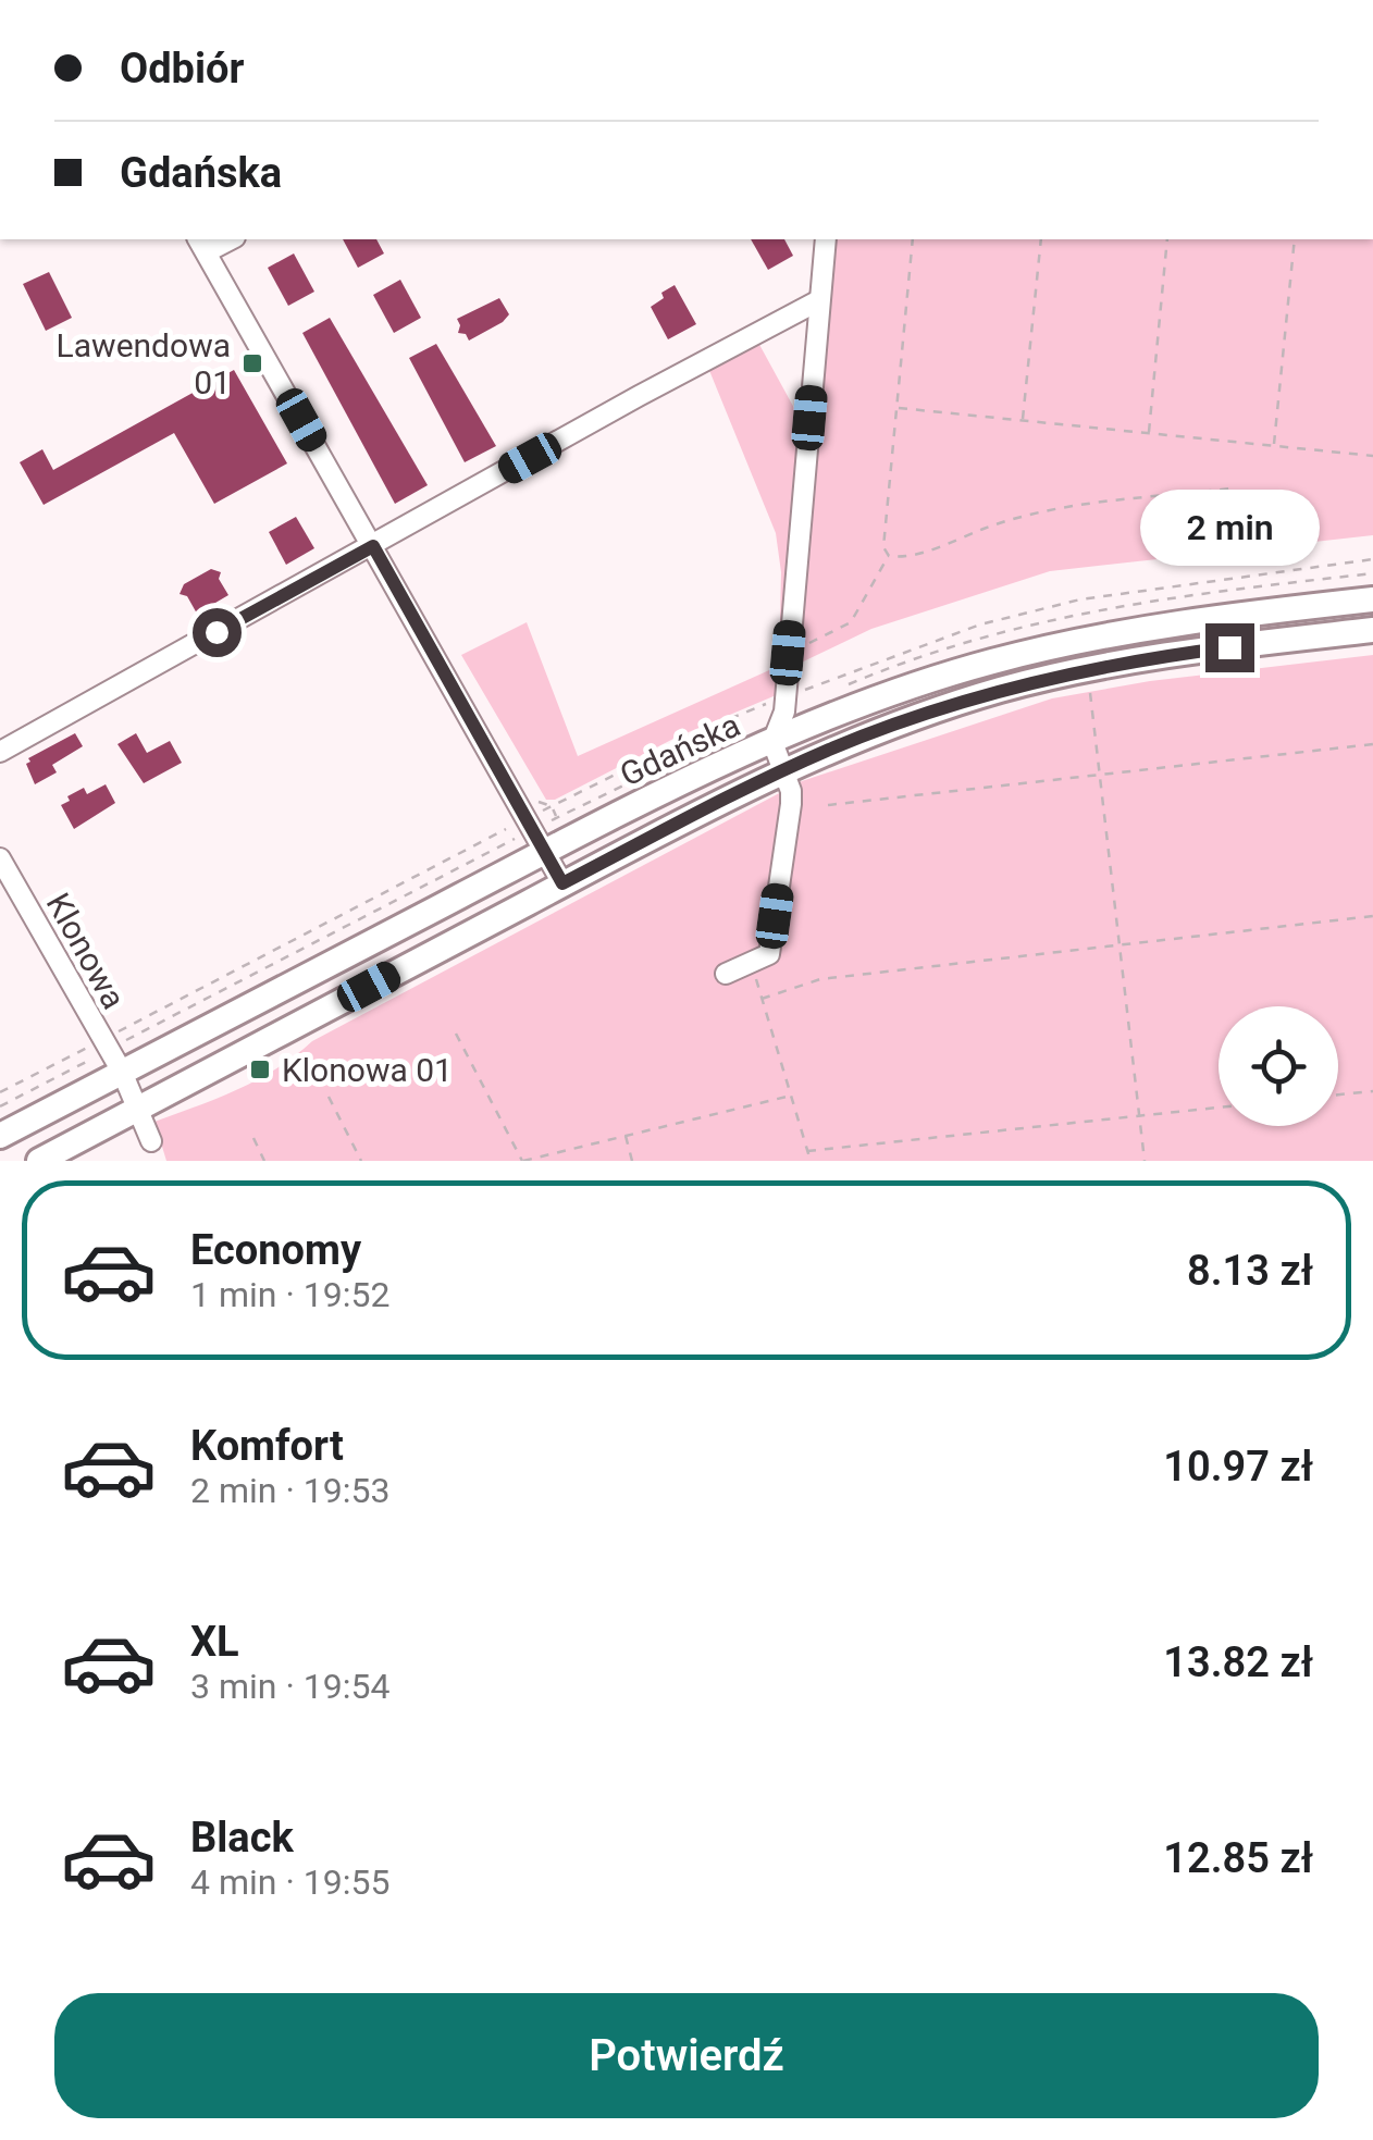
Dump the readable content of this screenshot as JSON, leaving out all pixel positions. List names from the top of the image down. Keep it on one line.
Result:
{"streets":{"main road":["Gdańska"],"street":["Klonowa"]},"crossings":[["Gdańska","Klonowa"]],"places":{"transit":["Lawendowa 01","Klonowa 01"]},"page":{"banner":["Odbiór","Gdańska"],"bubble":"2 min","list":[{"name":"Economy","note":"1 min · 19:52","value":"8.13 zł"},{"name":"Komfort","note":"2 min · 19:53","value":"10.97 zł"},{"name":"XL","note":"3 min · 19:54","value":"13.82 zł"},{"name":"Black","note":"4 min · 19:55","value":"12.85 zł"}],"buttons":"Potwierdź"}}
